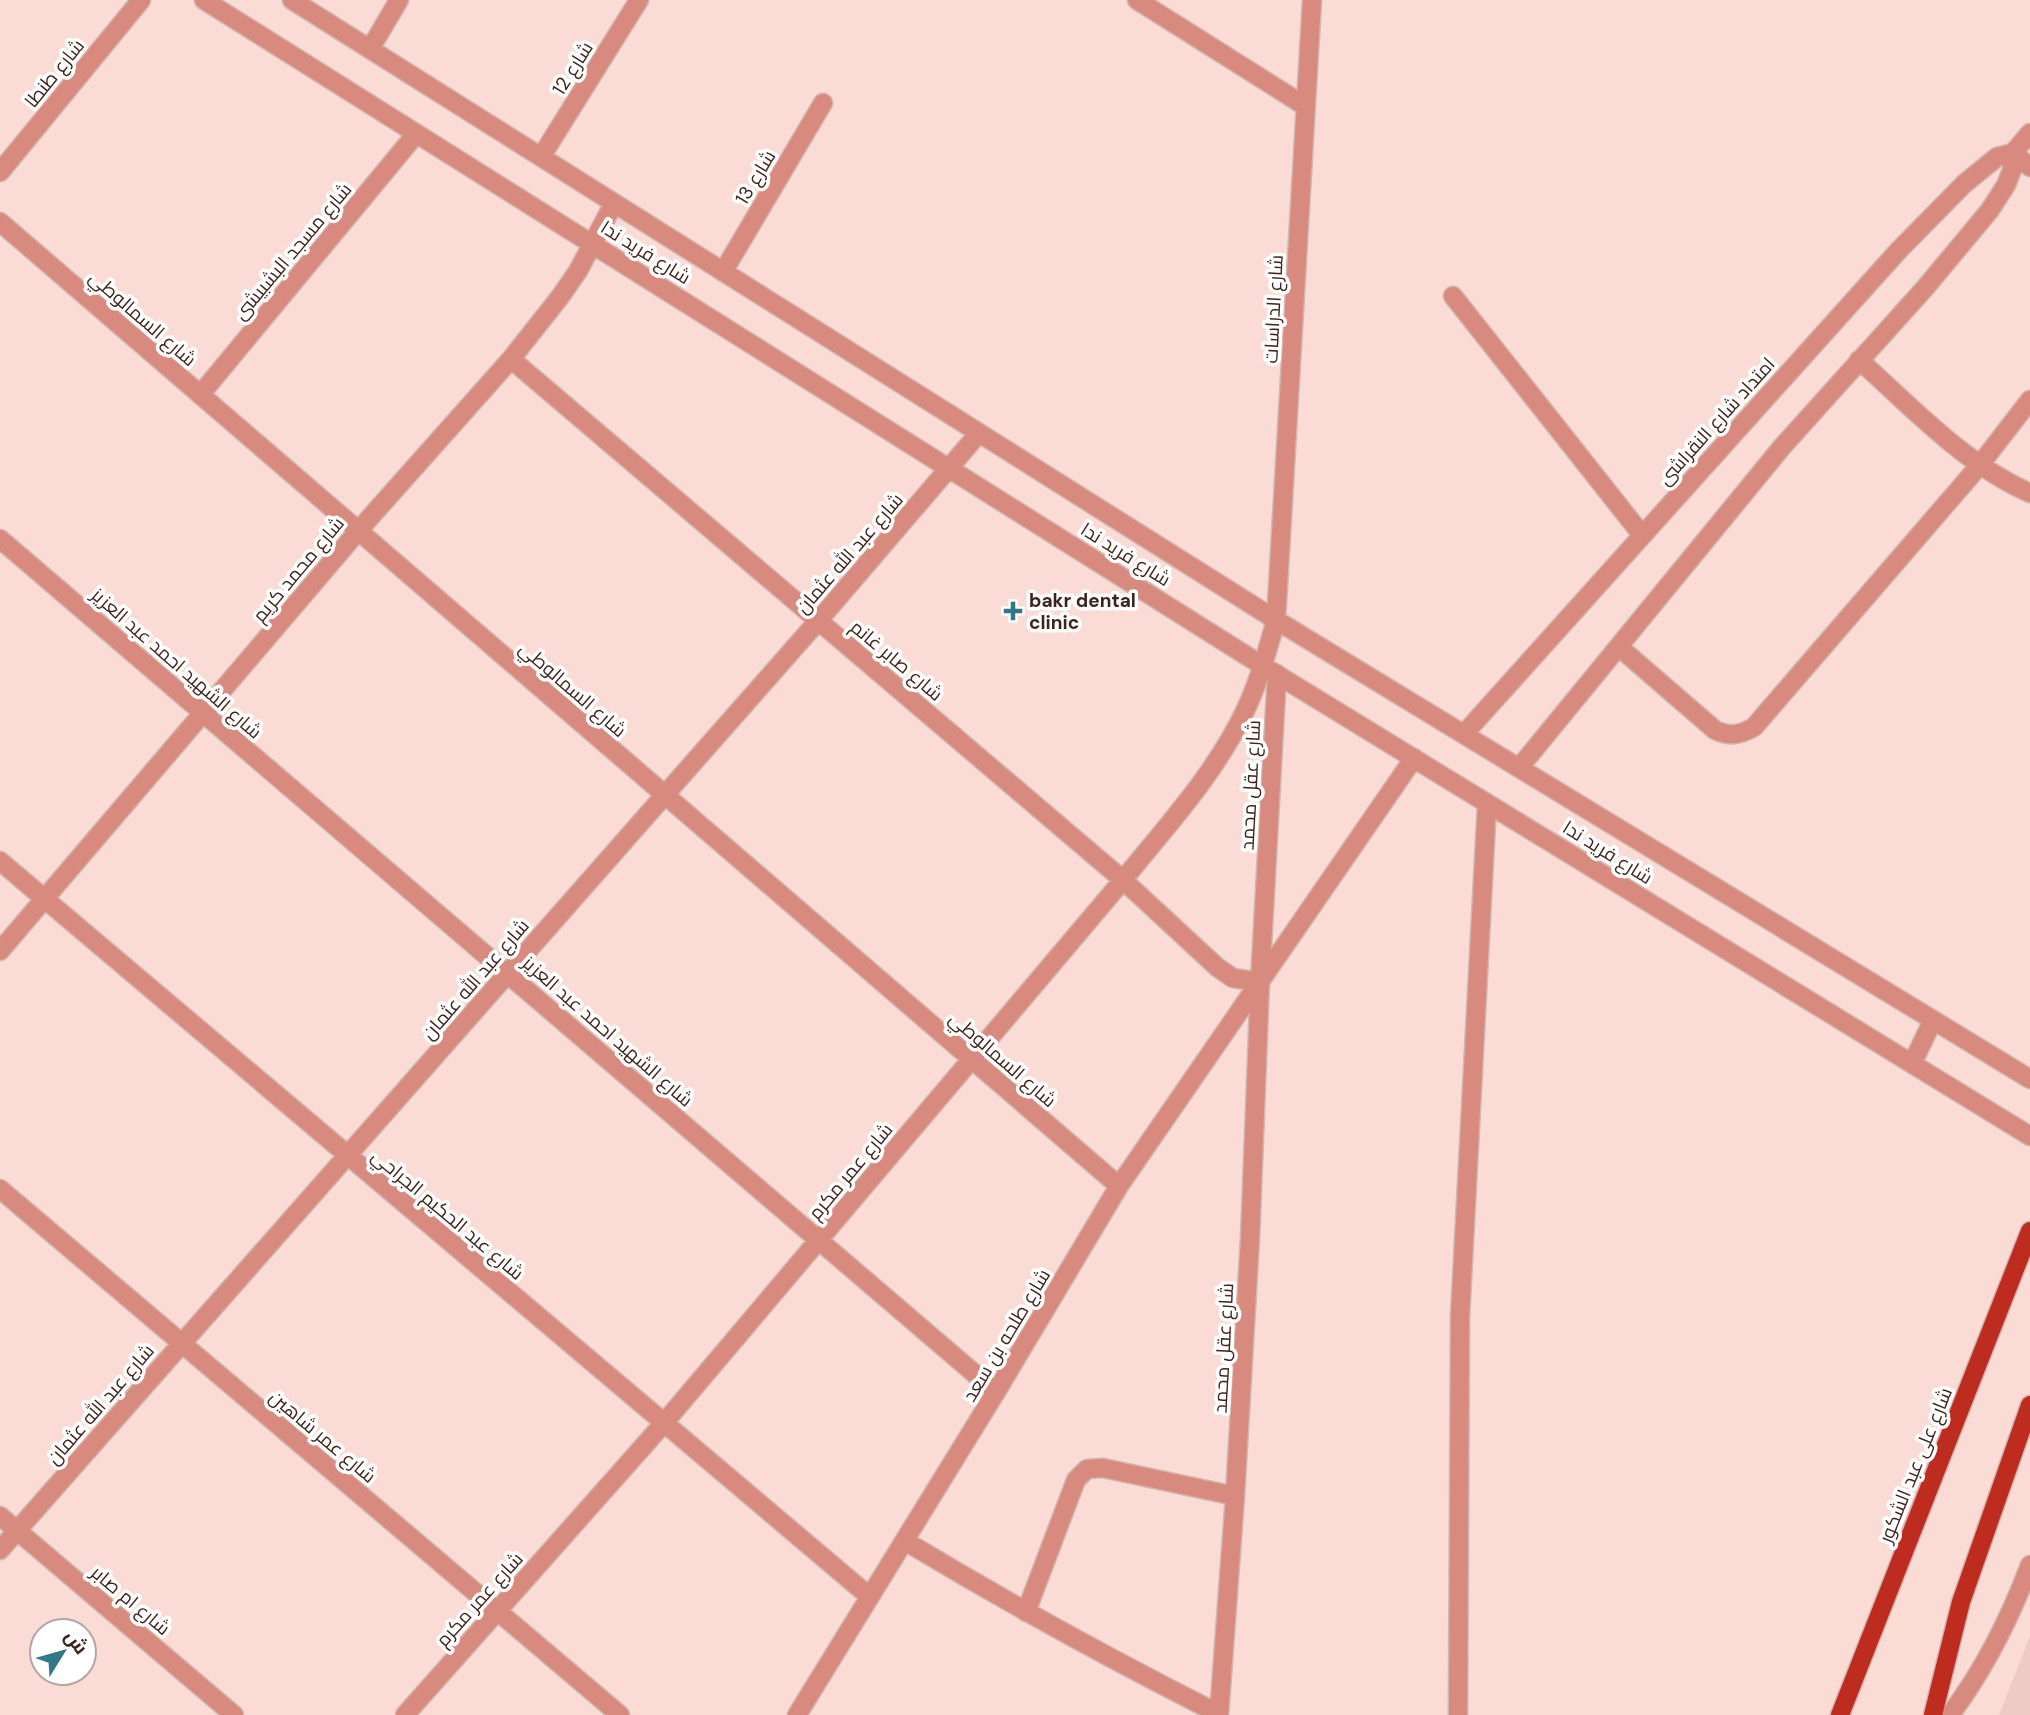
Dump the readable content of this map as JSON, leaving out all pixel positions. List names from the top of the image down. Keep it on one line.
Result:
{"streets":{"main road":["شارع على عبد الشكور"],"street":["شارع 12","شارع طنطا","شارع 13","شارع مسجد البشبيشى","شارع فريد ندا","شارع الدراسات","شارع السمالوطي","امتداد شارع النقراشى","شارع عبد الله عثمان","شارع محمد كريم","شارع صابر غانم","شارع الشهيد احمد عبد العزيز","شارع عقل محمد","شارع عمر مكرم","شارع عبد الحكيم الجراحي","شارع طلحه بن سعد","شارع عمر شاهين","شارع ام صابر"]},"crossings":[["شارع 12","شارع فريد ندا"],["شارع 13","شارع فريد ندا"],["شارع مسجد البشبيشى","شارع فريد ندا"],["شارع مسجد البشبيشى","شارع السمالوطي"],["شارع فريد ندا","شارع الدراسات"],["شارع فريد ندا","امتداد شارع النقراشى"],["شارع فريد ندا","شارع عبد الله عثمان"],["شارع فريد ندا","شارع محمد كريم"],["شارع فريد ندا","شارع عقل محمد"],["شارع فريد ندا","شارع عمر مكرم"],["شارع الدراسات","شارع عمر مكرم"],["شارع السمالوطي","شارع عبد الله عثمان"],["شارع السمالوطي","شارع محمد كريم"],["شارع السمالوطي","شارع عمر مكرم"],["شارع السمالوطي","شارع طلحه بن سعد"],["شارع عبد الله عثمان","شارع صابر غانم"],["شارع عبد الله عثمان","شارع الشهيد احمد عبد العزيز"],["شارع عبد الله عثمان","شارع عبد الحكيم الجراحي"],["شارع عبد الله عثمان","شارع عمر شاهين"],["شارع عبد الله عثمان","شارع ام صابر"],["شارع محمد كريم","شارع صابر غانم"],["شارع محمد كريم","شارع الشهيد احمد عبد العزيز"],["شارع محمد كريم","شارع عبد الحكيم الجراحي"],["شارع صابر غانم","شارع عقل محمد"],["شارع صابر غانم","شارع عمر مكرم"],["شارع صابر غانم","شارع طلحه بن سعد"],["شارع الشهيد احمد عبد العزيز","شارع عمر مكرم"],["شارع الشهيد احمد عبد العزيز","شارع طلحه بن سعد"],["شارع عقل محمد","شارع عمر مكرم"],["شارع عقل محمد","شارع طلحه بن سعد"],["شارع عمر مكرم","شارع عبد الحكيم الجراحي"],["شارع عمر مكرم","شارع عمر شاهين"],["شارع عبد الحكيم الجراحي","شارع طلحه بن سعد"]],"places":{"health":["bakr dental clinic"]},"north":"top right"}
